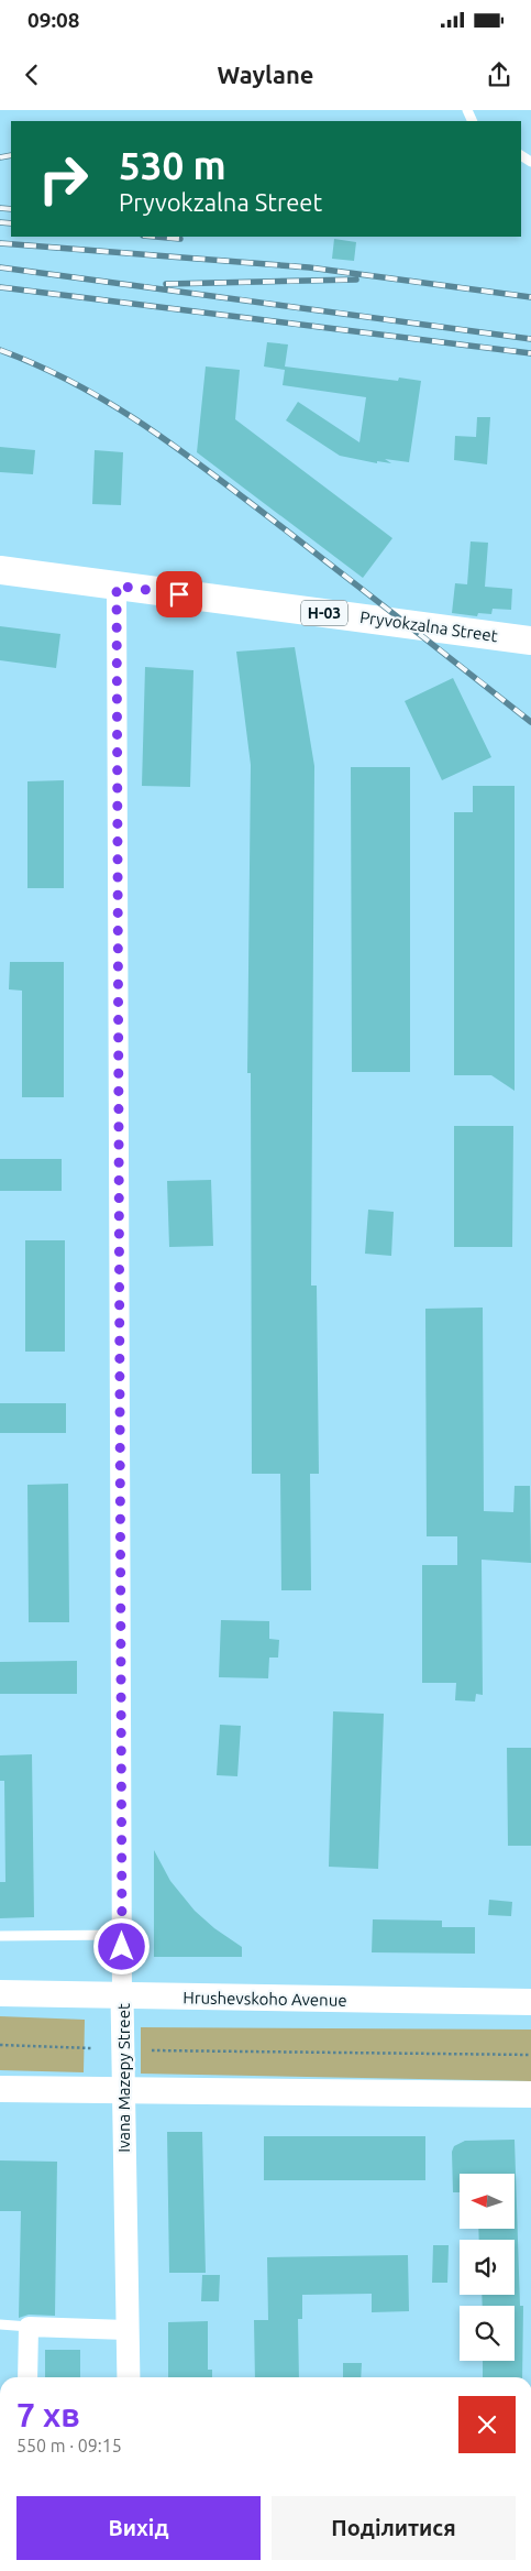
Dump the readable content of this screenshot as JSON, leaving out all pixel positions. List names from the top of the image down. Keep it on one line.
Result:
{"streets":{"main road":["Н-03","Pryvokzalna Street","Hrushevskoho Avenue"],"street":["Ivana Mazepy Street"]},"crossings":[["Pryvokzalna Street","Ivana Mazepy Street"],["Hrushevskoho Avenue","Ivana Mazepy Street"]],"north":"left","page":{"status":"09:08","header":"Waylane","turn":["530 m","Pryvokzalna Street"],"heading":["7 хв","550 m · 09:15"],"buttons":["Вихід","Поділитися"]}}
